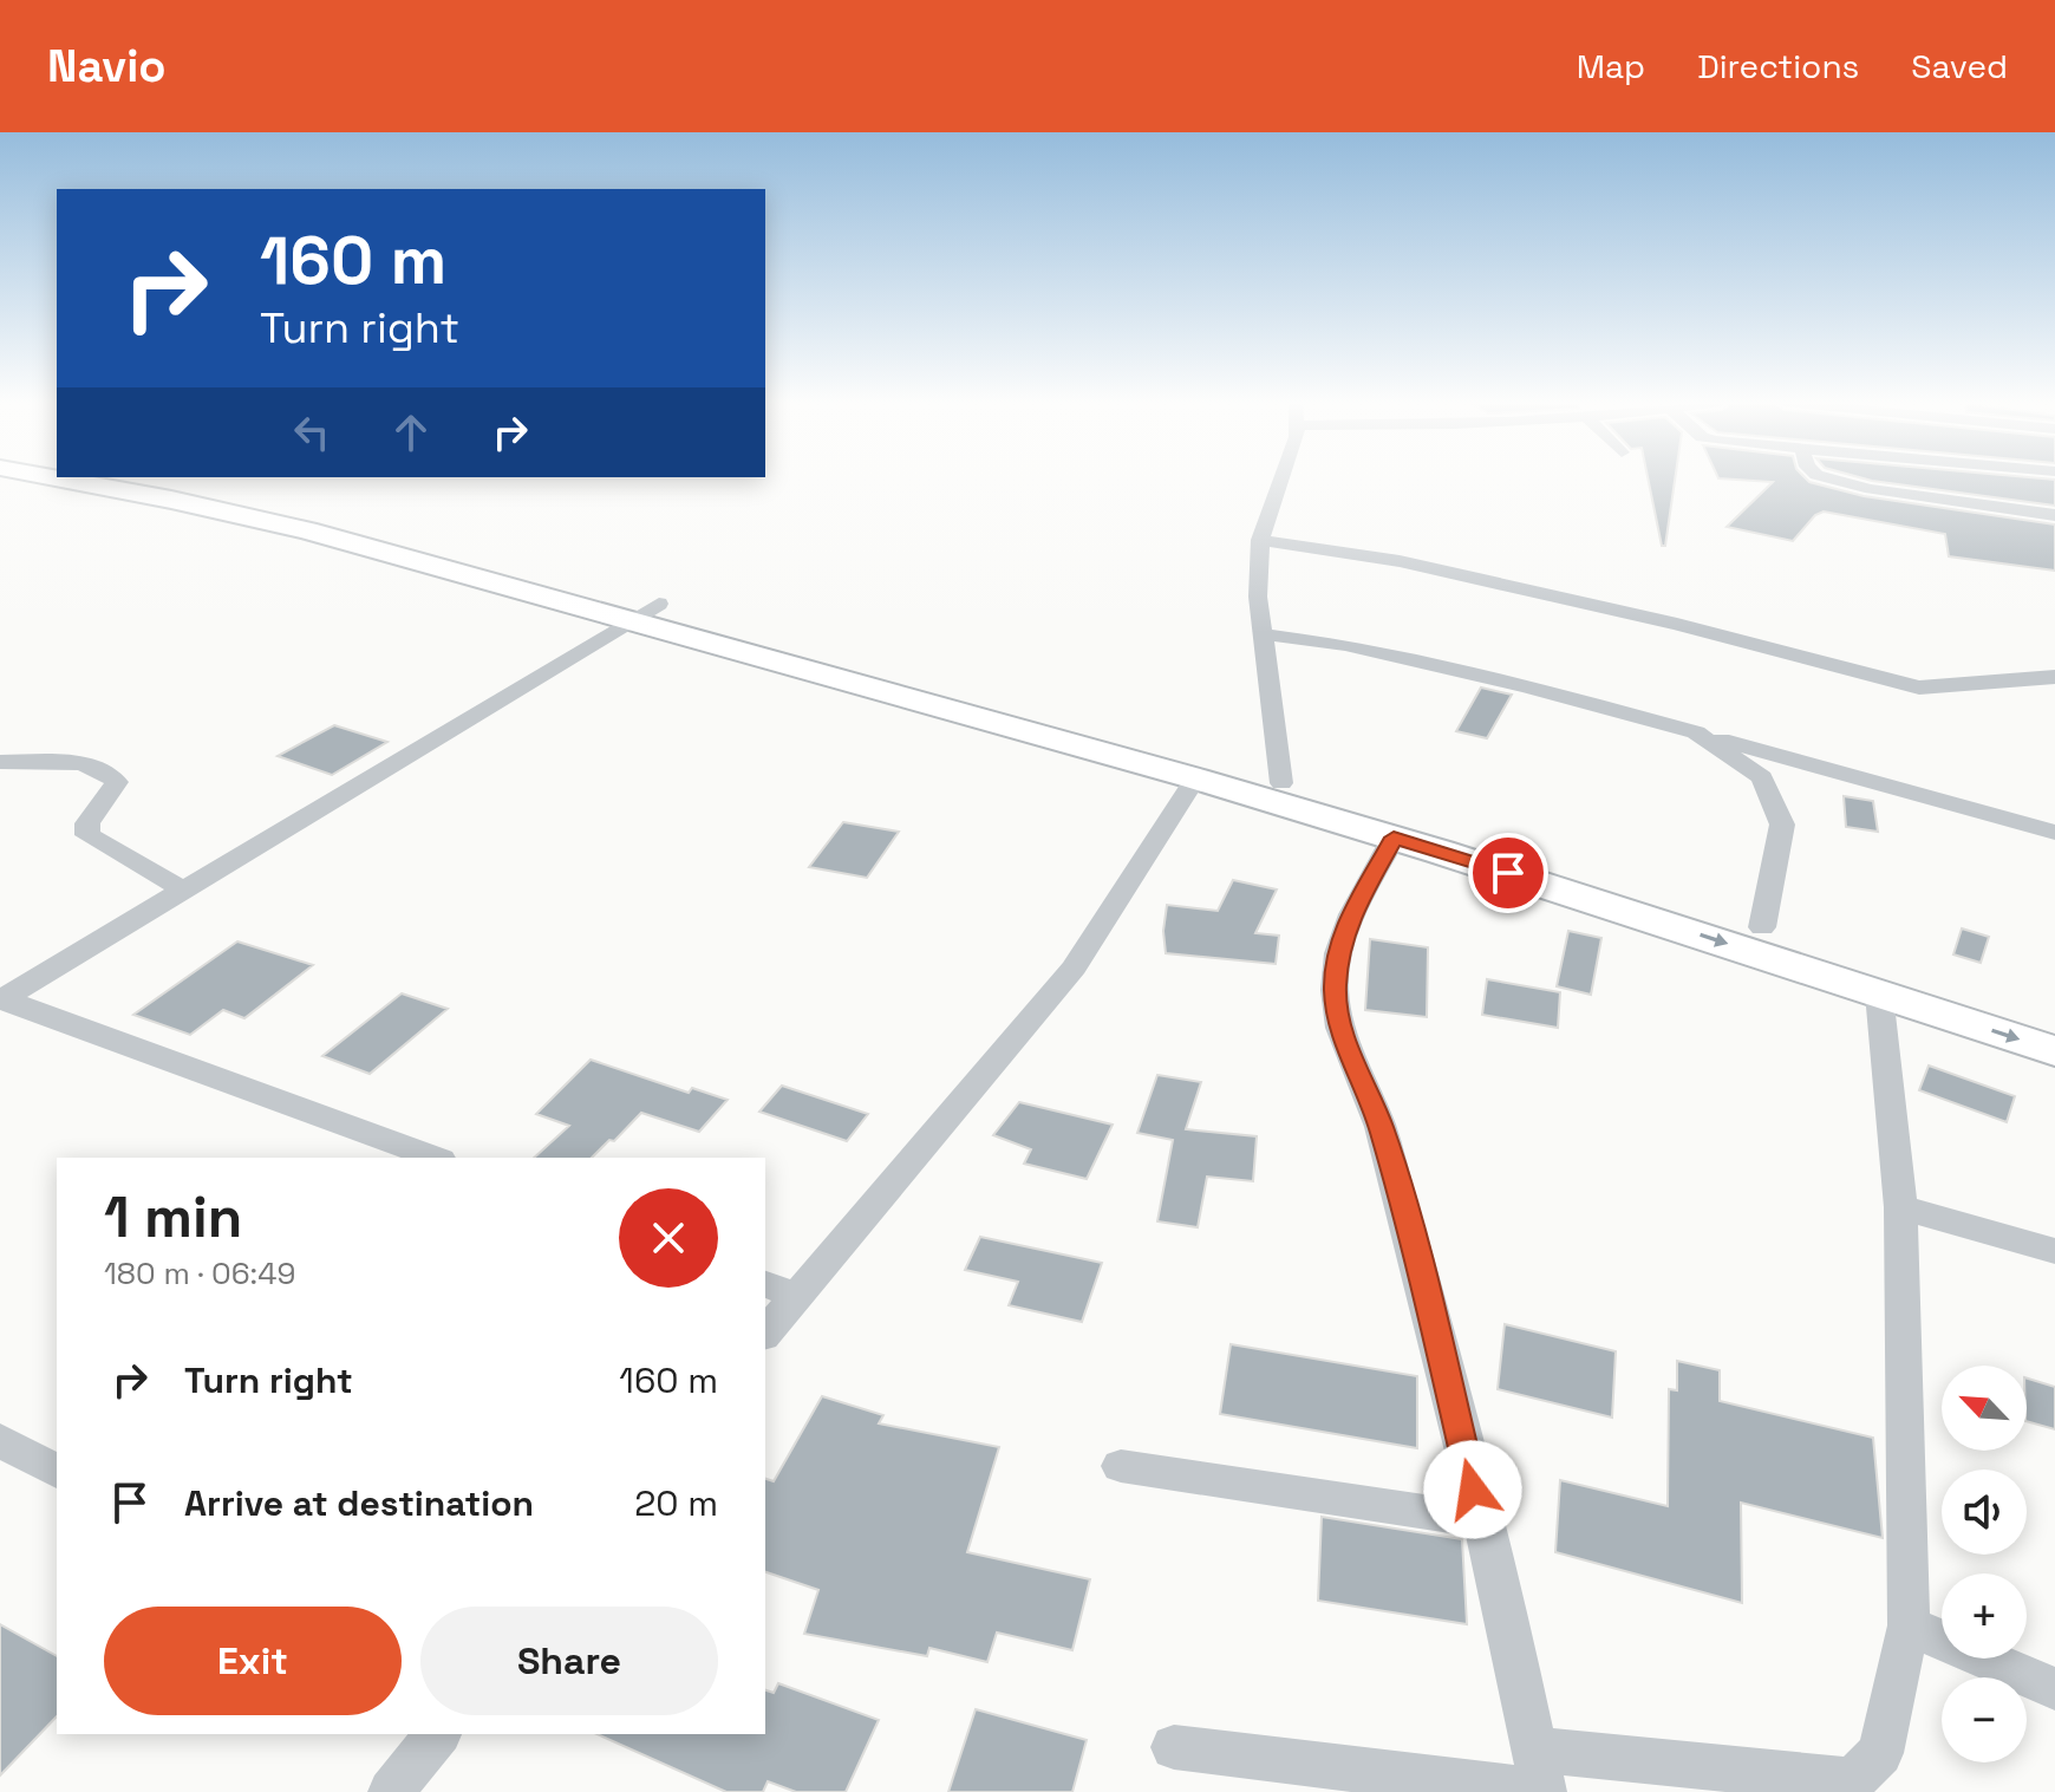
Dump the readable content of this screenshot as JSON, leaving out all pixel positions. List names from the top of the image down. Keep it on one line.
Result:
{"north":"top left","page":{"header":"Navio","nav":["Map","Directions","Saved"],"turn":["160 m","Turn right"],"heading":["1 min","180 m · 06:49"],"list":[{"name":"Turn right","value":"160 m"},{"name":"Arrive at destination","value":"20 m"}],"map_buttons":["+","−"],"buttons":["Exit","Share"]}}
